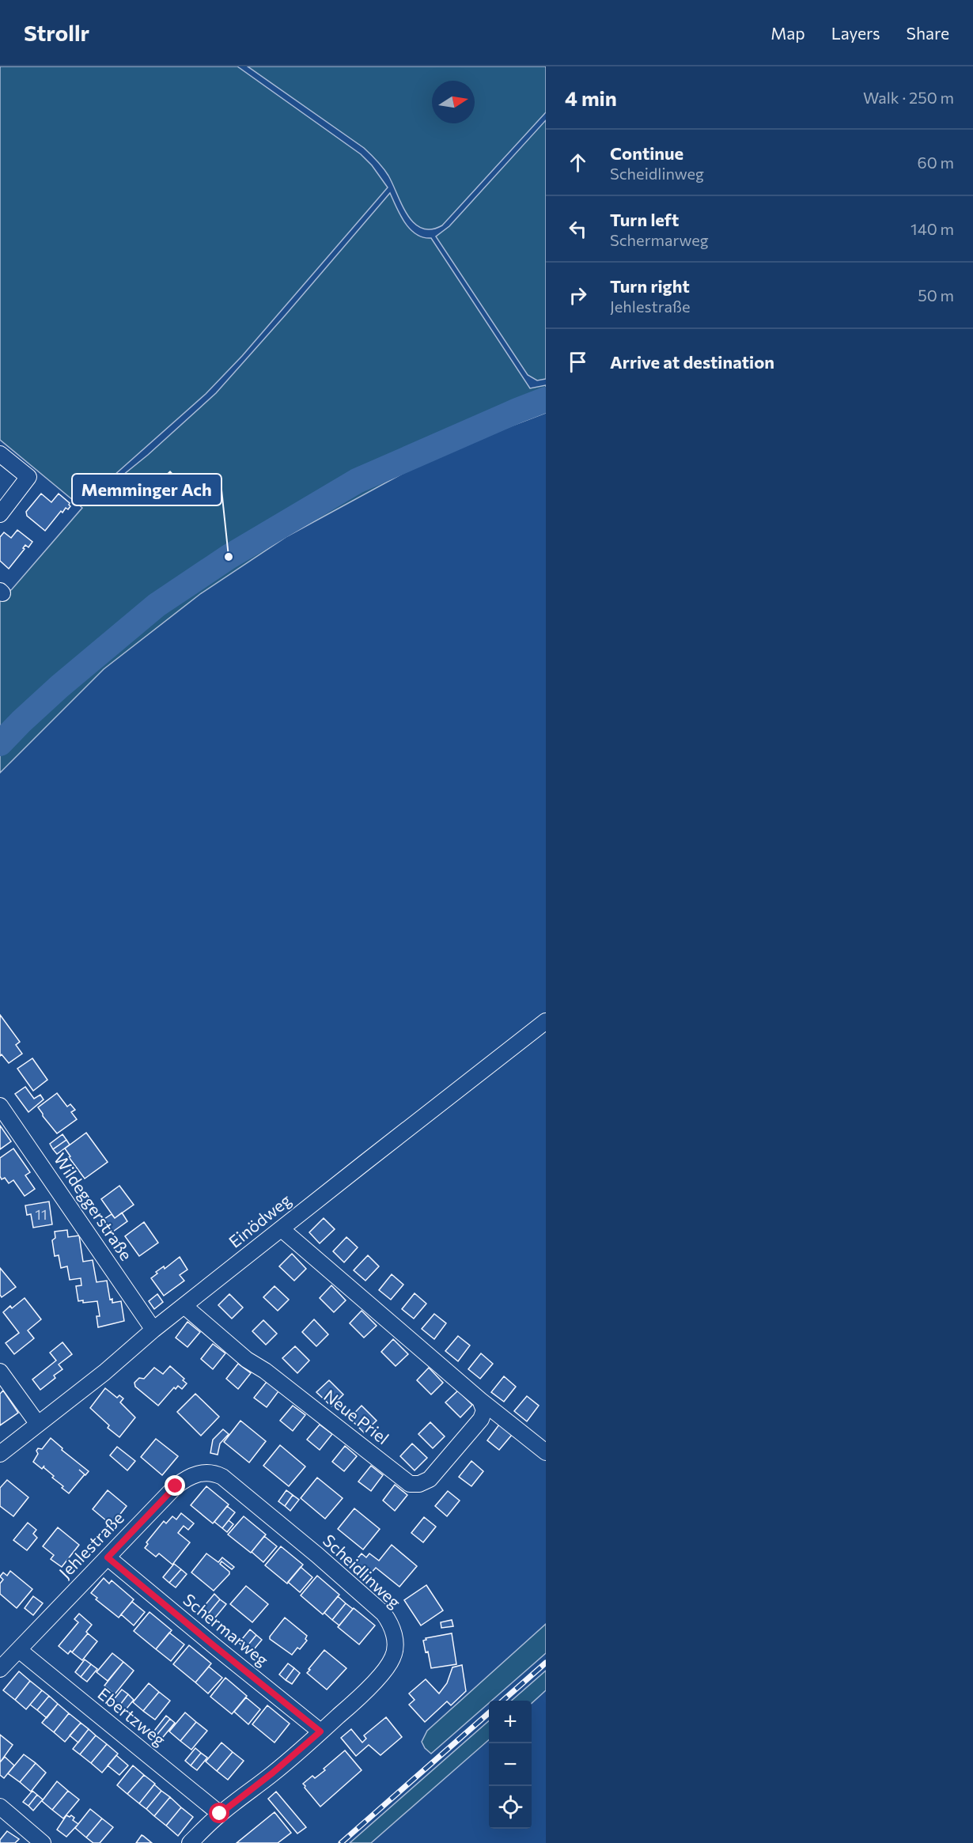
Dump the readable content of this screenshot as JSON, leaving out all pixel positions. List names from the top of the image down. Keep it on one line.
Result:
{"streets":{"street":["Wildeggerstraße","Einödweg","Neue Priel","Jehlestraße","Scheidlinweg","Schermarweg","Ebertzweg"]},"crossings":[["Wildeggerstraße","Einödweg"],["Einödweg","Neue Priel"],["Jehlestraße","Scheidlinweg"],["Jehlestraße","Schermarweg"],["Jehlestraße","Ebertzweg"],["Scheidlinweg","Schermarweg"],["Scheidlinweg","Ebertzweg"]],"places":["Memminger Ach"],"house_numbers":["11"],"north":"right","page":{"header":"Strollr","nav":["Map","Layers","Share"],"heading":["4 min","Walk · 250 m"],"list":[["Continue","Scheidlinweg","60 m"],["Turn left","Schermarweg","140 m"],["Turn right","Jehlestraße","50 m"],"Arrive at destination"],"map_buttons":["+","−"]}}
